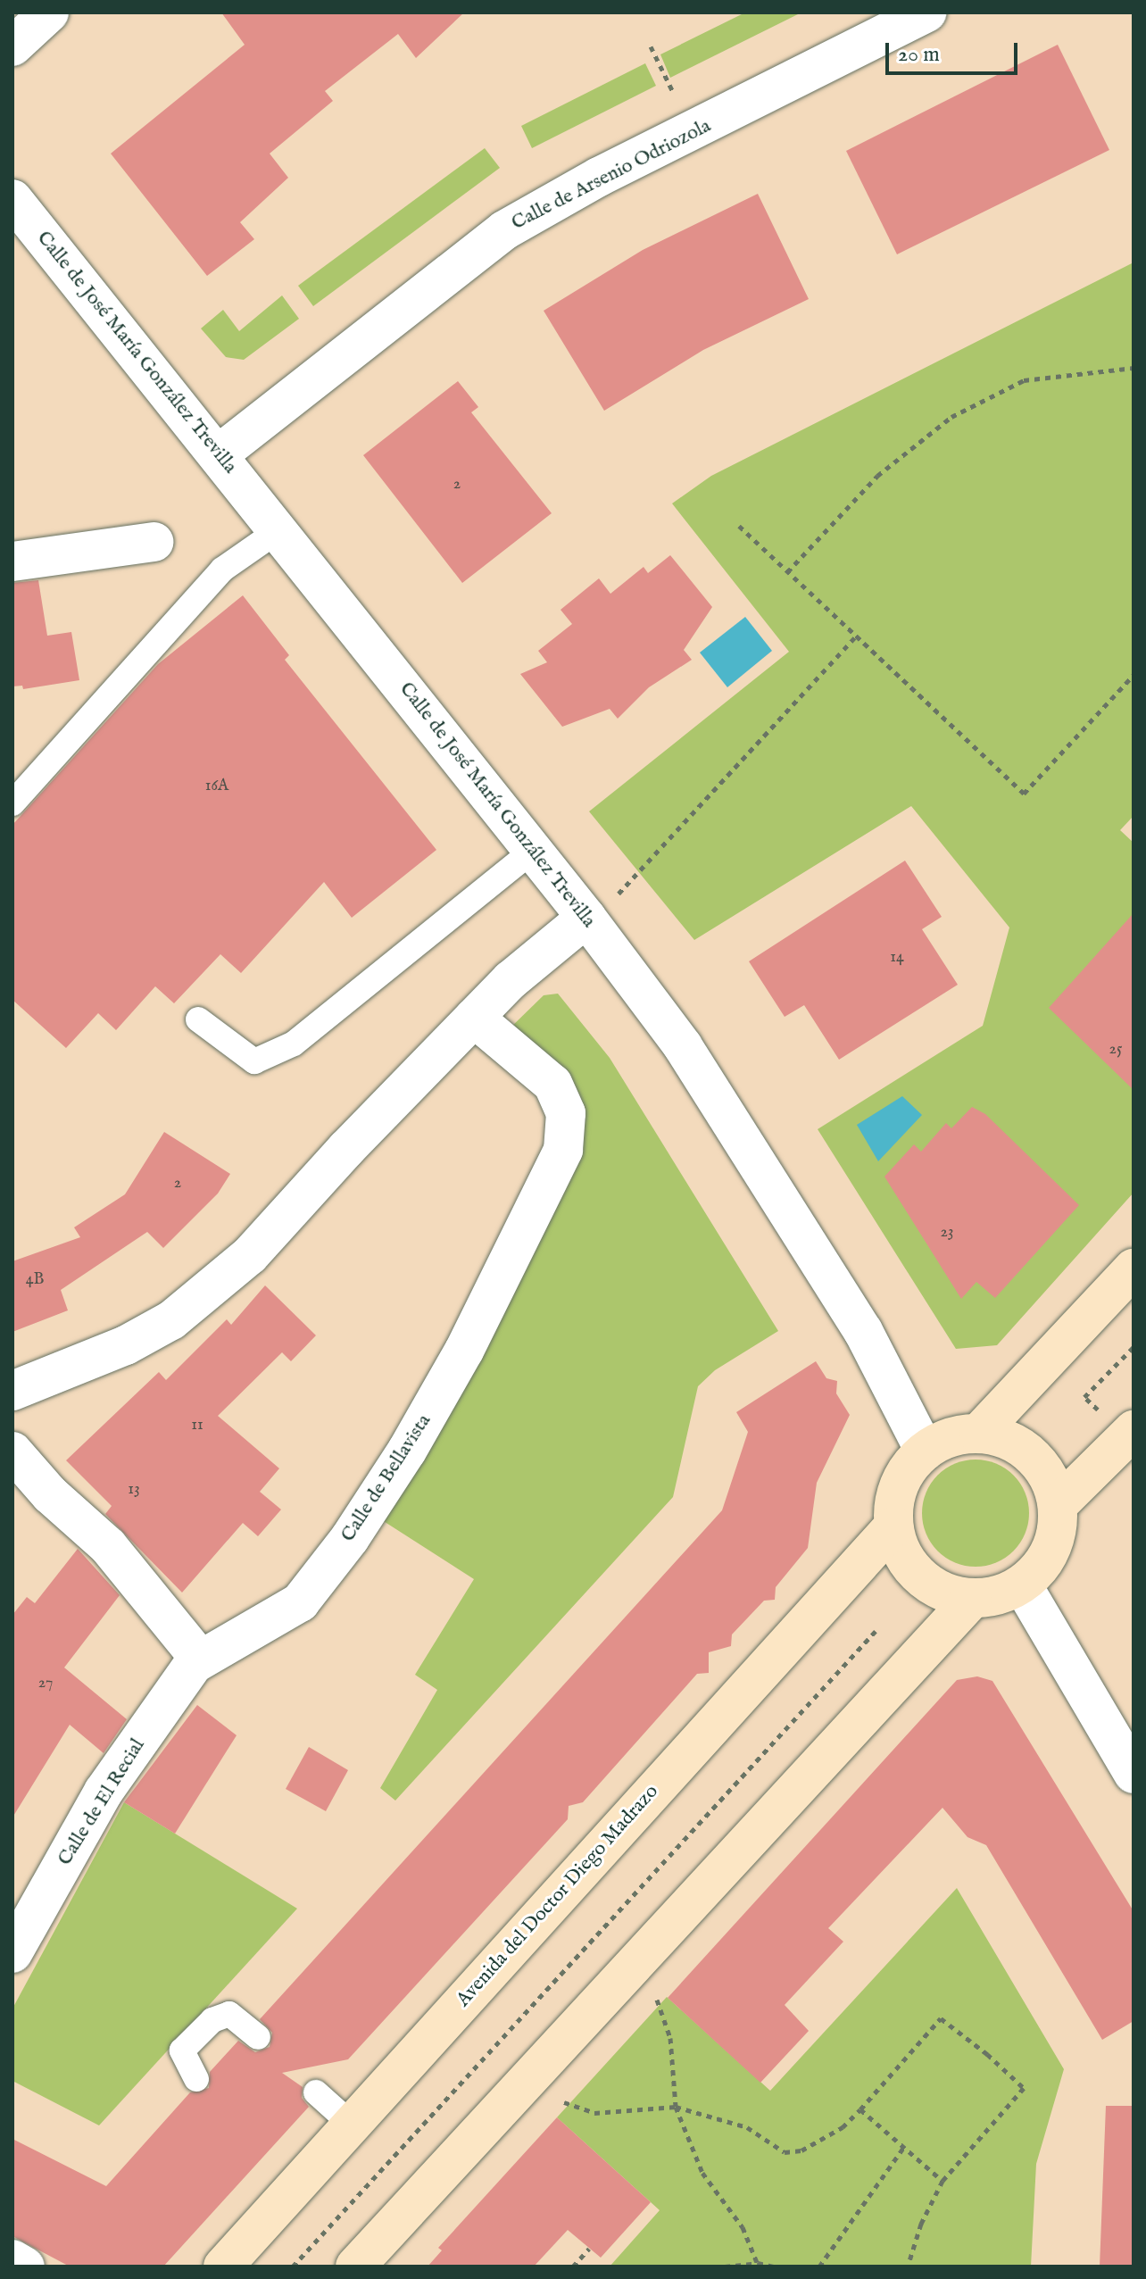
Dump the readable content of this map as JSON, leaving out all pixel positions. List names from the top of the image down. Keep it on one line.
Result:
{"streets":{"main road":["Avenida del Doctor Diego Madrazo"],"street":["Calle de Arsenio Odriozola","Calle de José María González Trevilla","Calle de Bellavista","Calle de El Recial"]},"crossings":[["Calle de Arsenio Odriozola","Calle de José María González Trevilla"],["Calle de José María González Trevilla","Avenida del Doctor Diego Madrazo"],["Calle de Bellavista","Calle de El Recial"]],"house_numbers":["2","16A","14","25","2","23","4B","11","13","27"],"scale_bar":"20 m"}
